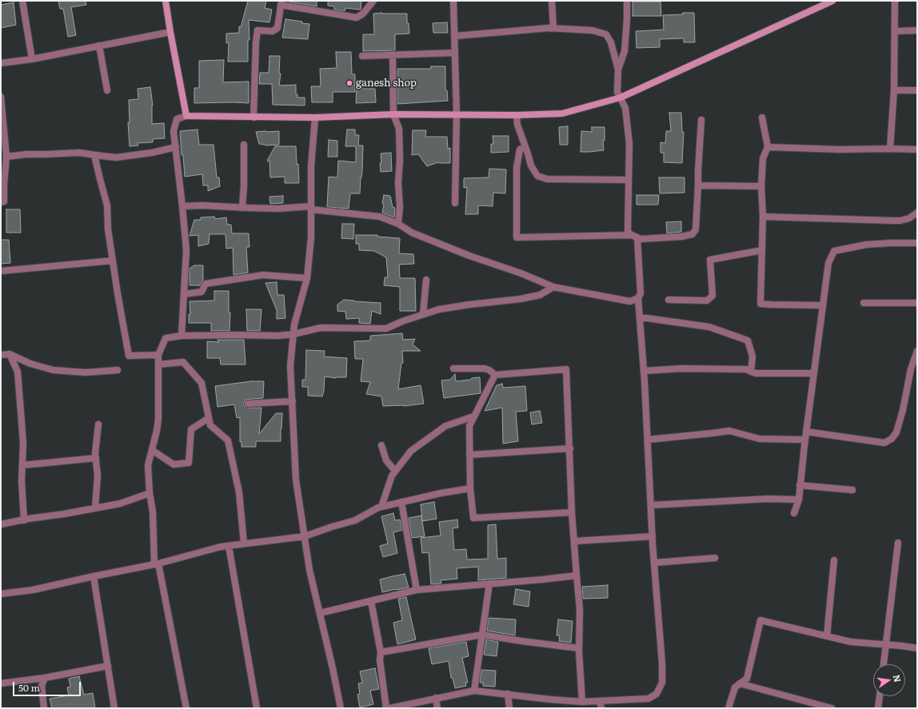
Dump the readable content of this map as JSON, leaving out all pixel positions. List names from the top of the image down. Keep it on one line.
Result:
{"places":["ganesh shop"],"scale_bar":"50 m","north":"right"}
